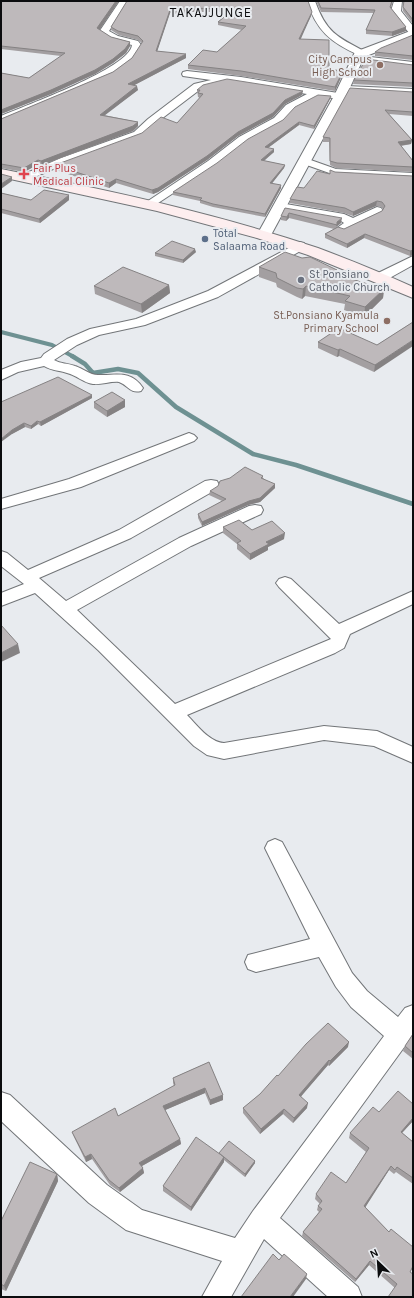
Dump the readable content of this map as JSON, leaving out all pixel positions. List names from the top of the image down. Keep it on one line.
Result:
{"districts":["TAKAJJUNGE"],"places":{"other":["City Campus High School","Total Salaama Road","St Ponsiano Catholic Church","St.Ponsiano Kyamula Primary School"],"health":["Fair Plus Medical Clinic"]},"north":"top left"}
